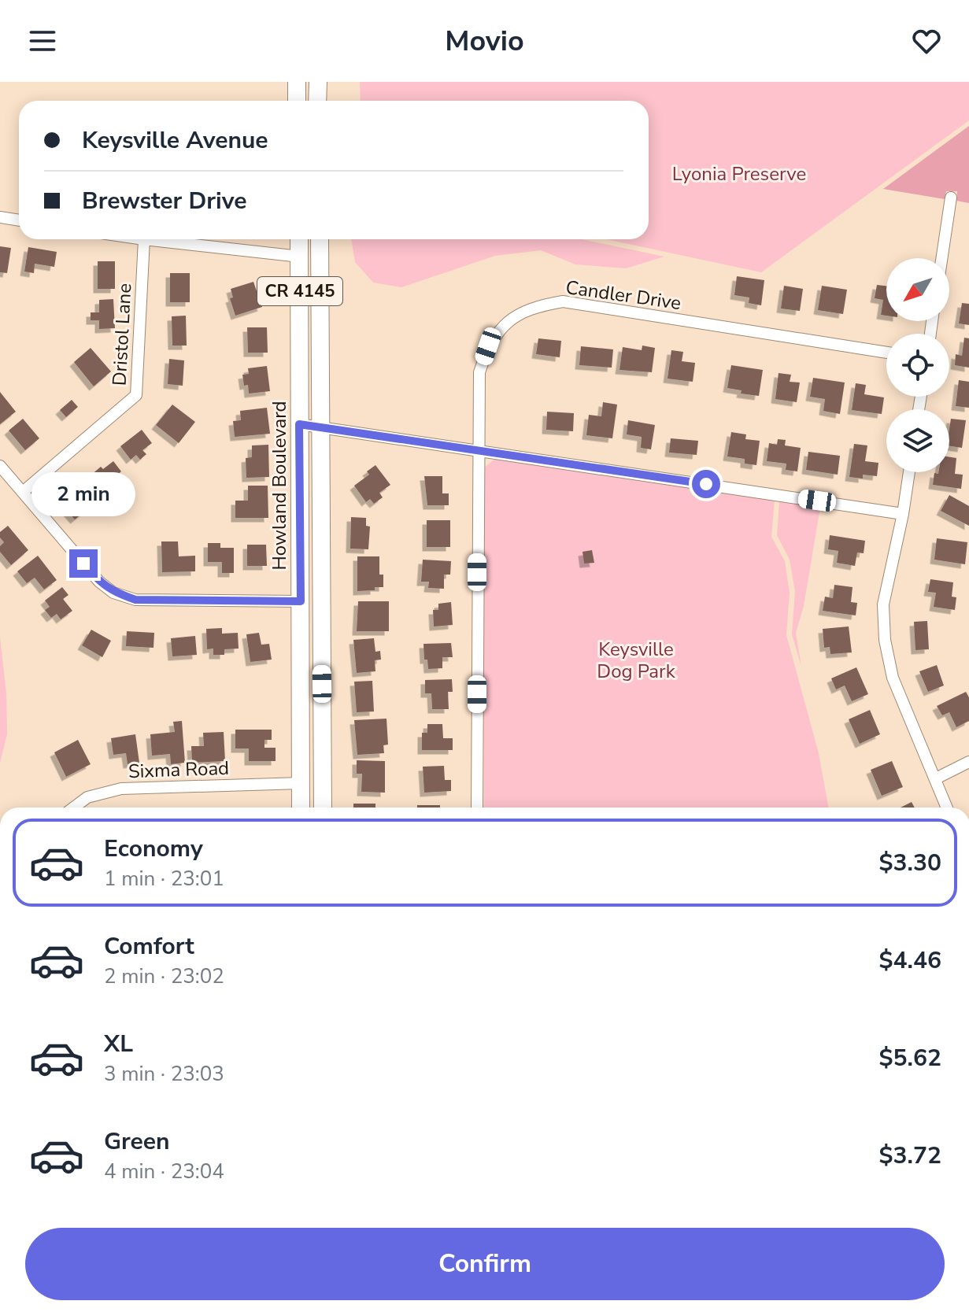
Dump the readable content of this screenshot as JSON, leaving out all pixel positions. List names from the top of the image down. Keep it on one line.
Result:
{"streets":{"main road":["CR 4145","Howland Boulevard"],"street":["Candler Drive","Dristol Lane","Sixma Road"]},"crossings":[["Howland Boulevard","Sixma Road"]],"parks":["Lyonia Preserve","Keysville Dog Park"],"north":"bottom left","page":{"header":"Movio","banner":["Keysville Avenue","Brewster Drive"],"bubble":"2 min","list":[{"name":"Economy","note":"1 min · 23:01","value":"$3.30"},{"name":"Comfort","note":"2 min · 23:02","value":"$4.46"},{"name":"XL","note":"3 min · 23:03","value":"$5.62"},{"name":"Green","note":"4 min · 23:04","value":"$3.72"}],"buttons":"Confirm"}}
